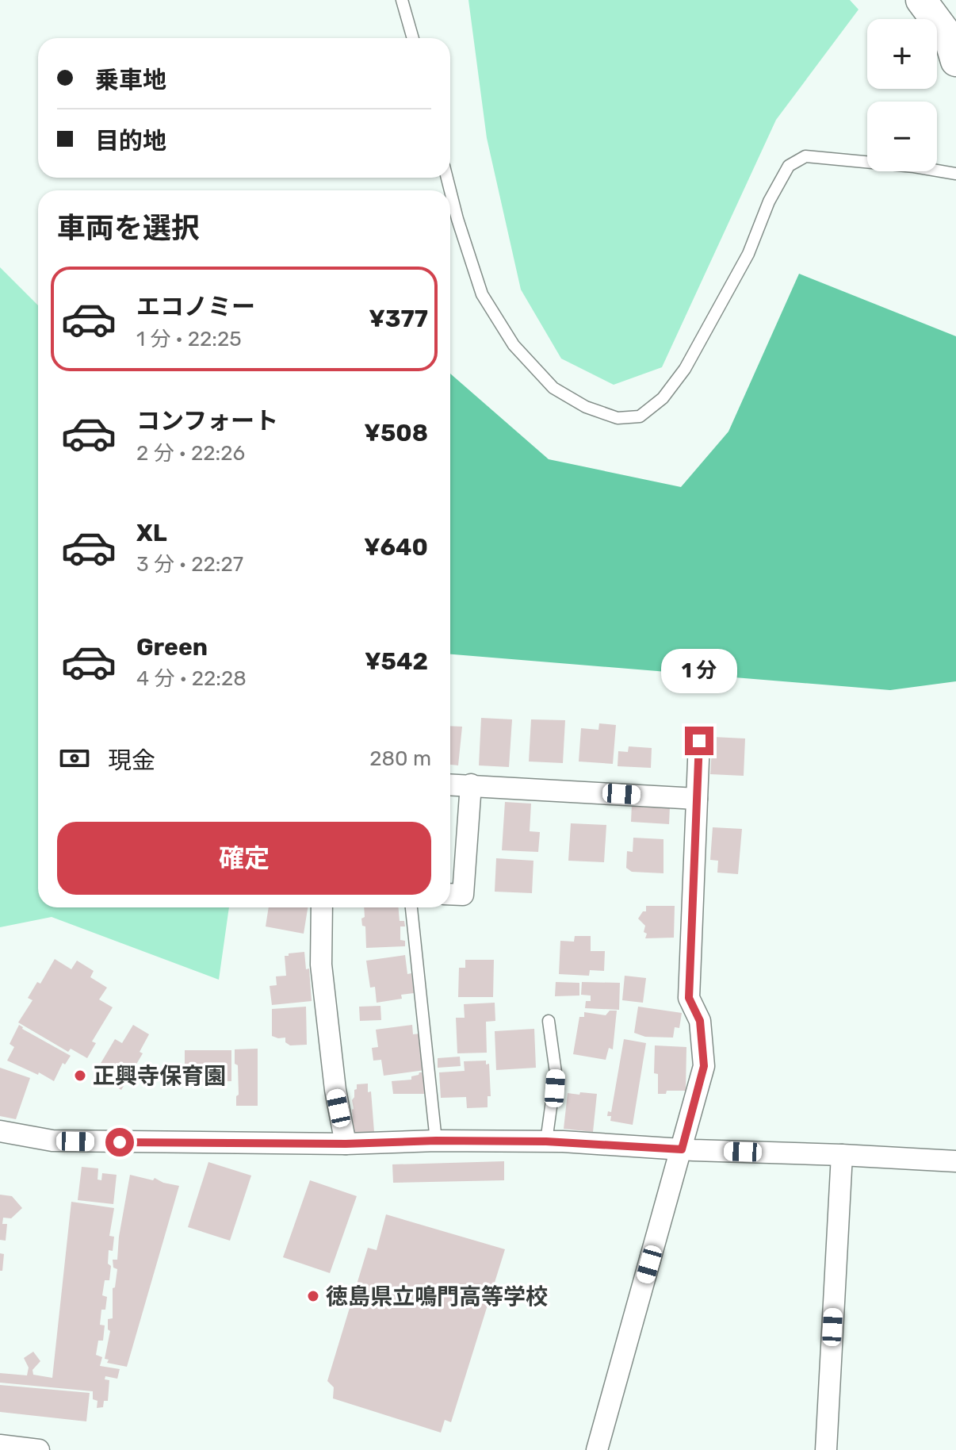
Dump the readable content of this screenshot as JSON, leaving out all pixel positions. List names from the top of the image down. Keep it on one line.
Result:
{"places":["正興寺保育園","徳島県立鳴門高等学校"],"page":{"map_buttons":["+","−"],"banner":["乗車地","目的地"],"heading":"車両を選択","list":[{"name":"エコノミー","note":"1 分 · 22:25","value":"¥377"},{"name":"コンフォート","note":"2 分 · 22:26","value":"¥508"},{"name":"XL","note":"3 分 · 22:27","value":"¥640"},{"name":"Green","note":"4 分 · 22:28","value":"¥542"}],"bubble":"1 分","pay":["現金","280 m"],"buttons":"確定"}}
